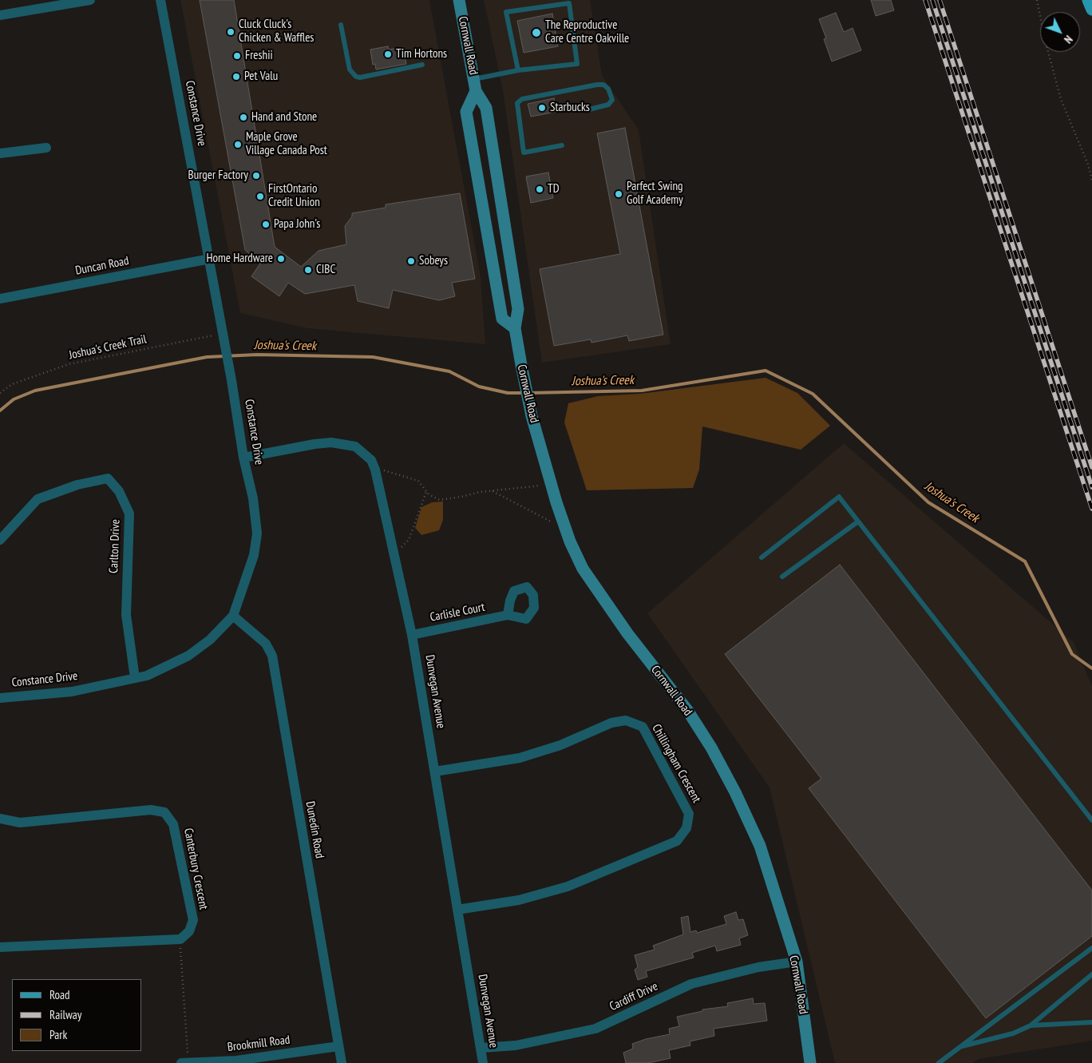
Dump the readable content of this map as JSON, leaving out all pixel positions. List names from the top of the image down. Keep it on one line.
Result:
{"streets":{"main road":["Cornwall Road"],"street":["Constance Drive","Duncan Road","Carlton Drive","Carlisle Court","Dunvegan Avenue","Chillingham Crescent","Dunedin Road","Canterbury Crescent","Cardiff Drive","Brookmill Road"],"path":["Joshua's Creek Trail"]},"crossings":[["Cornwall Road","Cardiff Drive"],["Constance Drive","Duncan Road"],["Constance Drive","Joshua's Creek Trail"],["Constance Drive","Carlton Drive"],["Constance Drive","Dunvegan Avenue"],["Constance Drive","Dunedin Road"],["Carlisle Court","Dunvegan Avenue"],["Dunvegan Avenue","Chillingham Crescent"],["Dunvegan Avenue","Cardiff Drive"],["Dunedin Road","Brookmill Road"]],"water":["Joshua's Creek"],"places":["Cluck Cluck's Chicken & Waffles","The Reproductive Care Centre Oakville","Tim Hortons","Freshii","Pet Valu","Starbucks","Hand and Stone","Maple Grove Village Canada Post","Burger Factory","TD","Parfect Swing Golf Academy","FirstOntario Credit Union","Papa John's","Home Hardware","Sobeys","CIBC"],"legend":["Road","Railway","Park"],"north":"bottom right"}
